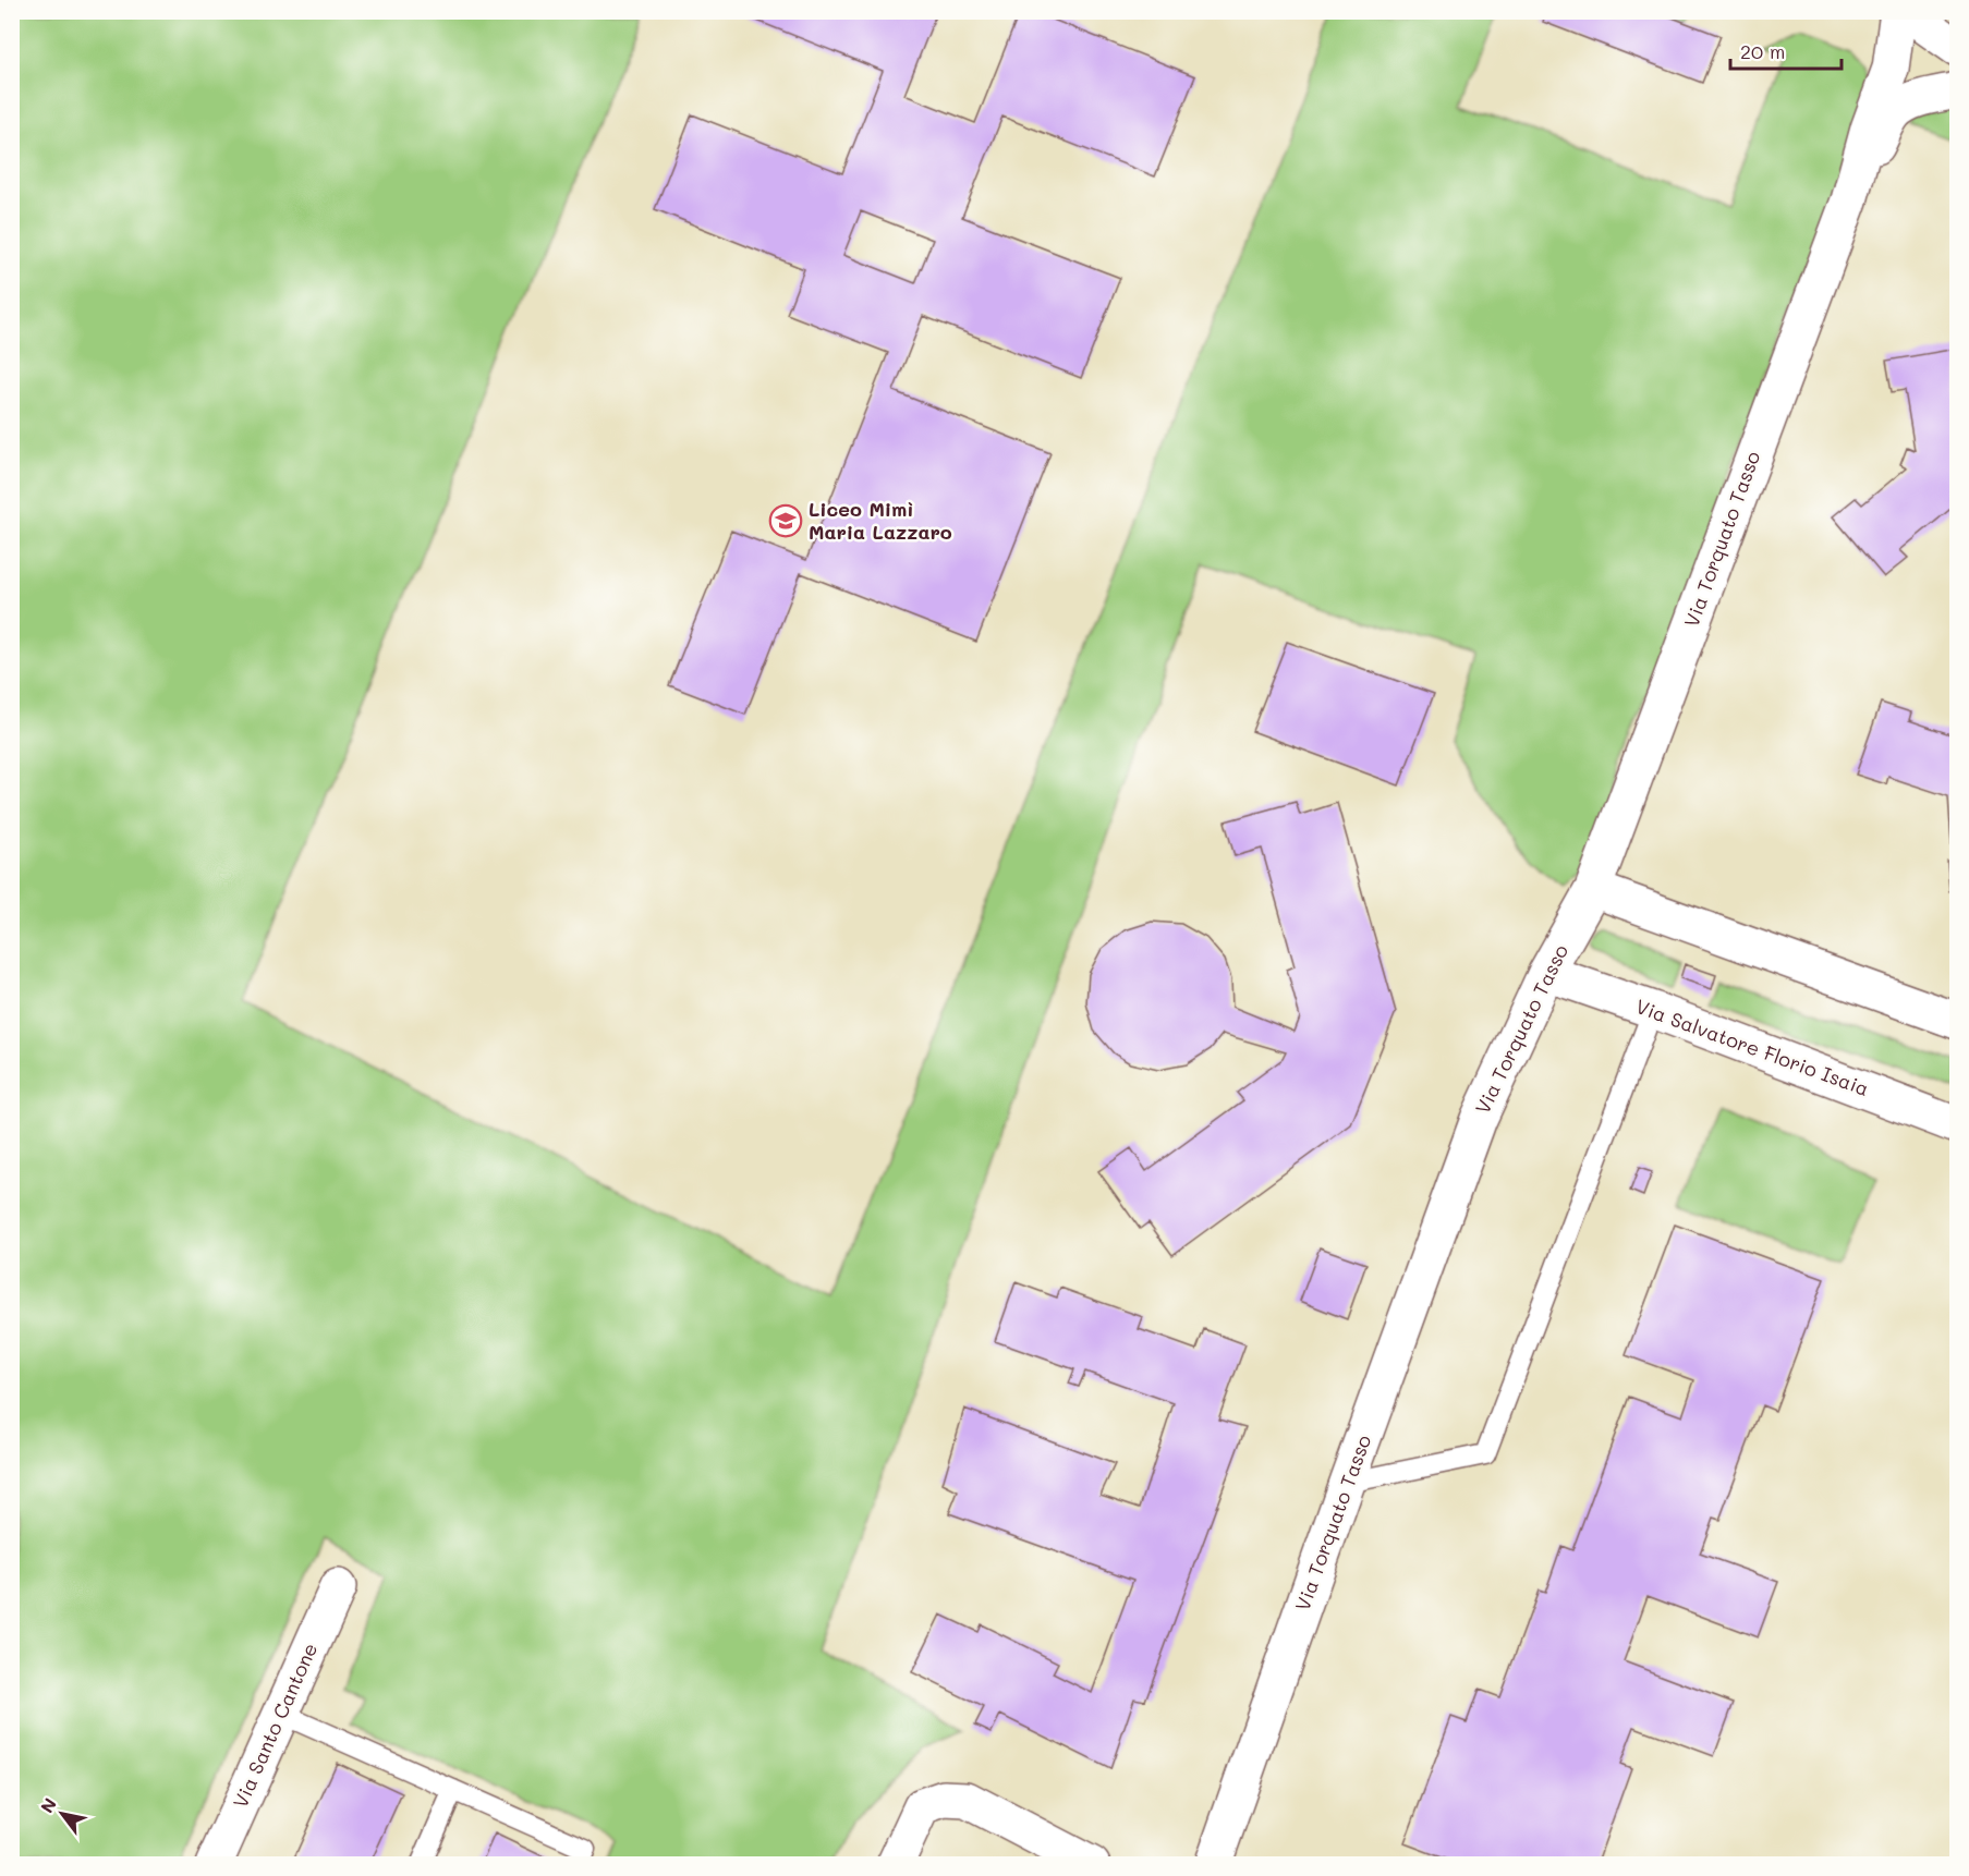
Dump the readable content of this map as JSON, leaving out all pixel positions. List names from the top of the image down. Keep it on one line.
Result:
{"streets":{"street":["Via Torquato Tasso","Via Salvatore Florio Isaia","Via Santo Cantone"]},"crossings":[["Via Torquato Tasso","Via Salvatore Florio Isaia"]],"places":{"school or university":["Liceo Mimì Maria Lazzaro"]},"scale_bar":"20 m","north":"top left"}
